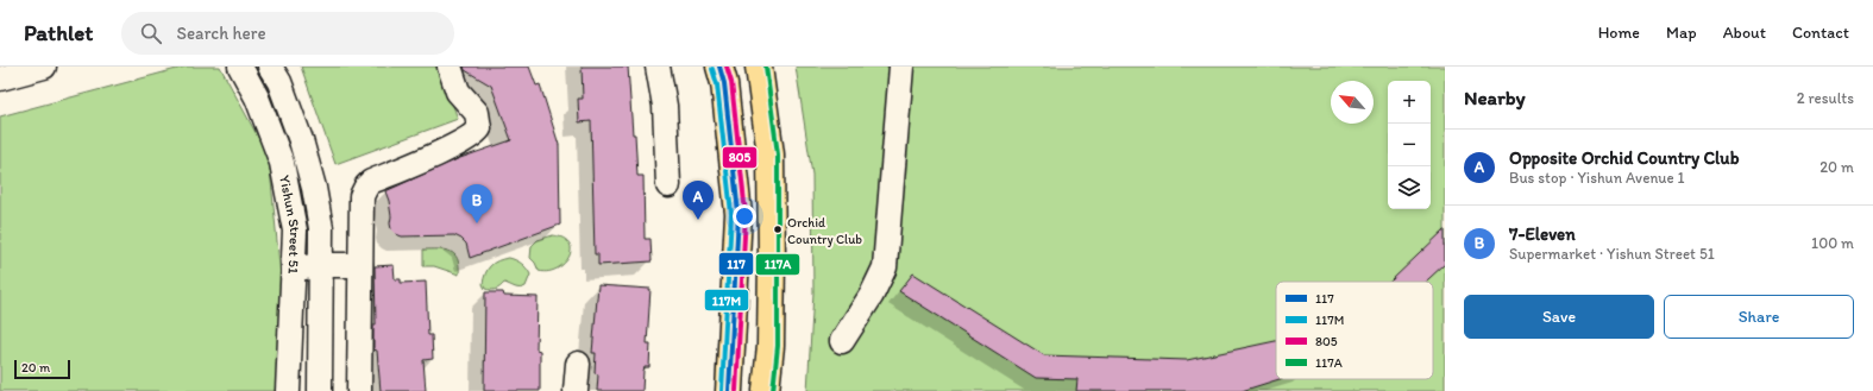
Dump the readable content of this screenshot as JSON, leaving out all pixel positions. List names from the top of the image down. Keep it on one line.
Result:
{"streets":{"street":["Yishun Street 51"]},"places":["Orchid Country Club"],"lines":["transit line 117","transit line 805","transit line 117A","transit line 117M"],"legend":["117","117M","805","117A"],"scale_bar":"20 m","north":"top left","page":{"header":"Pathlet","search":"Search here","nav":["Home","Map","About","Contact"],"heading":["Nearby","2 results"],"map_buttons":["+","−"],"list":[{"mark":"A","name":"Opposite Orchid Country Club","note":"Bus stop · Yishun Avenue 1","value":"20 m"},{"mark":"B","name":"7-Eleven","note":"Supermarket · Yishun Street 51","value":"100 m"}],"pins":["A","B"],"buttons":["Save","Share"],"scale":"20 m"}}
